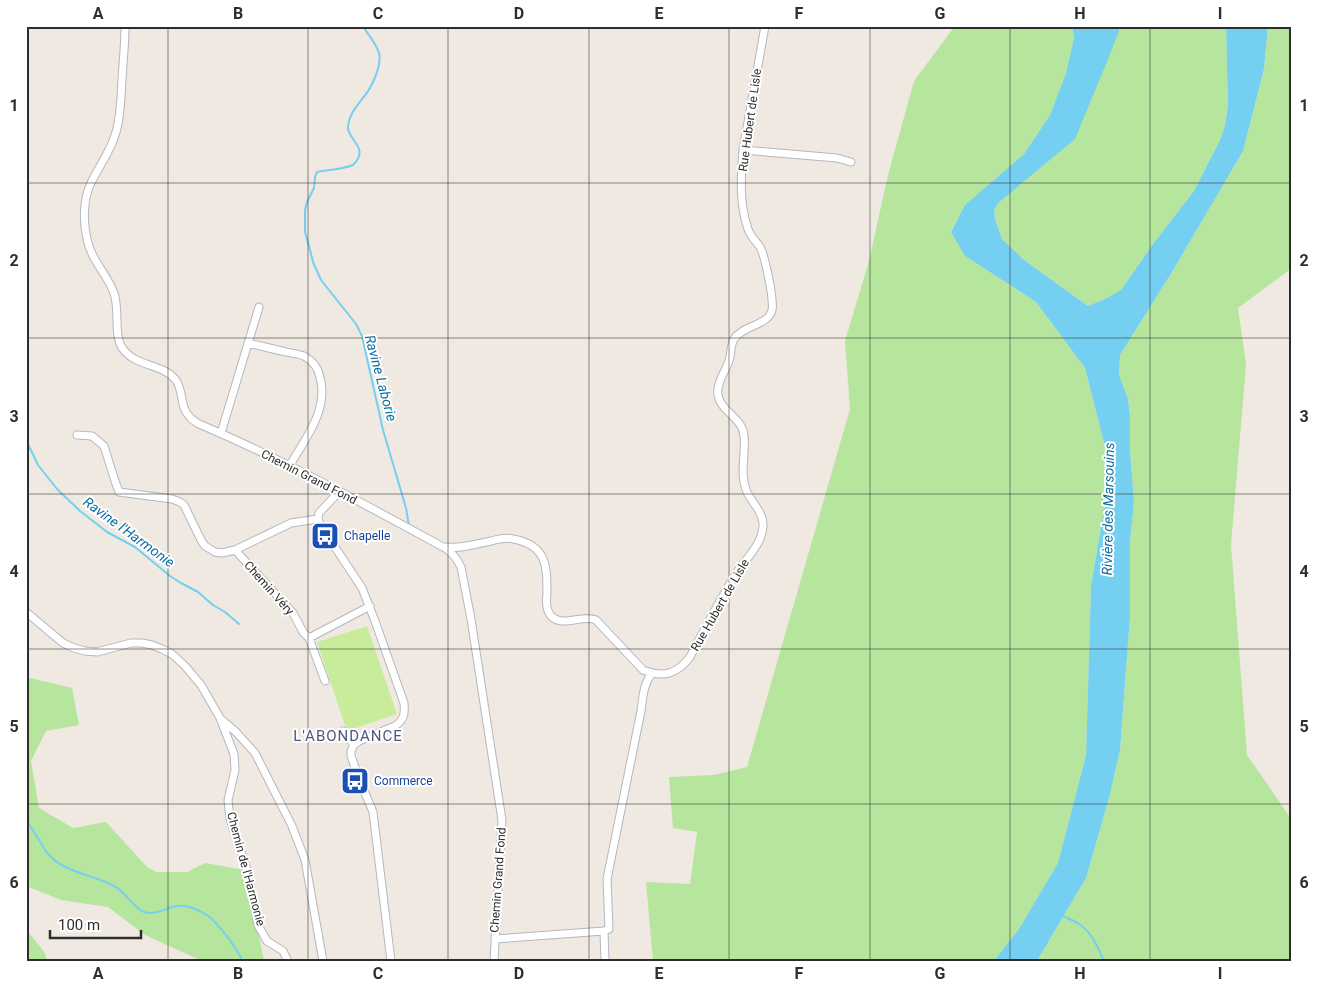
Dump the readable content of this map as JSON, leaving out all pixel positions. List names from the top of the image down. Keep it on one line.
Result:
{"streets":{"street":["Rue Hubert de Lisle","Chemin Grand Fond","Chemin Véry","Chemin de l'Harmonie"]},"districts":["L'ABONDANCE"],"water":["Ravine Laborie","Rivière des Marsouins","Ravine l'Harmonie"],"places":{"bus stop":["Chapelle","Commerce"]},"scale_bar":"100 m","grid":{"columns":["A","B","C","D","E","F","G","H","I"],"rows":["1","2","3","4","5","6"]}}
